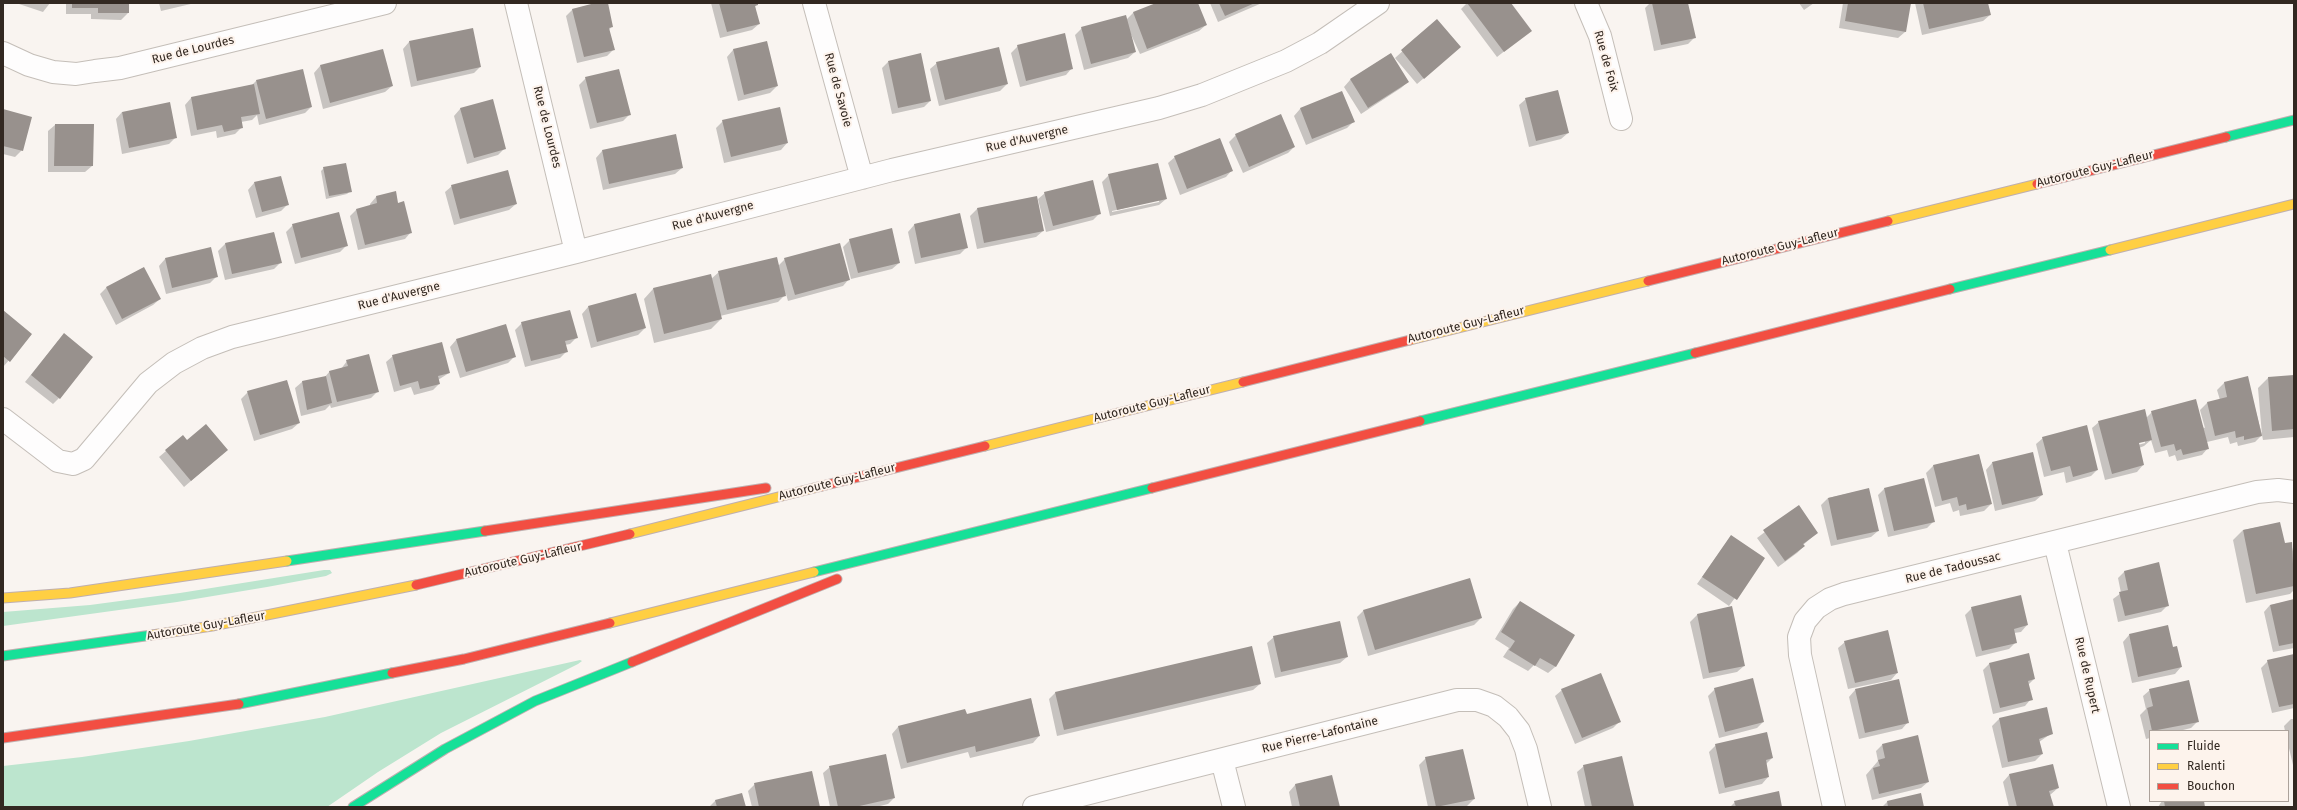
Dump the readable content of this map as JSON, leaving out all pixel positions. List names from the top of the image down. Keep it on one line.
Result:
{"streets":{"highway":["Autoroute Guy-Lafleur"],"street":["Rue de Lourdes","Rue de Foix","Rue de Savoie","Rue d'Auvergne","Rue de Tadoussac","Rue de Rupert","Rue Pierre-Lafontaine"]},"crossings":[["Rue de Lourdes","Rue d'Auvergne"],["Rue de Savoie","Rue d'Auvergne"],["Rue de Tadoussac","Rue de Rupert"]],"legend":["Fluide","Ralenti","Bouchon"]}
